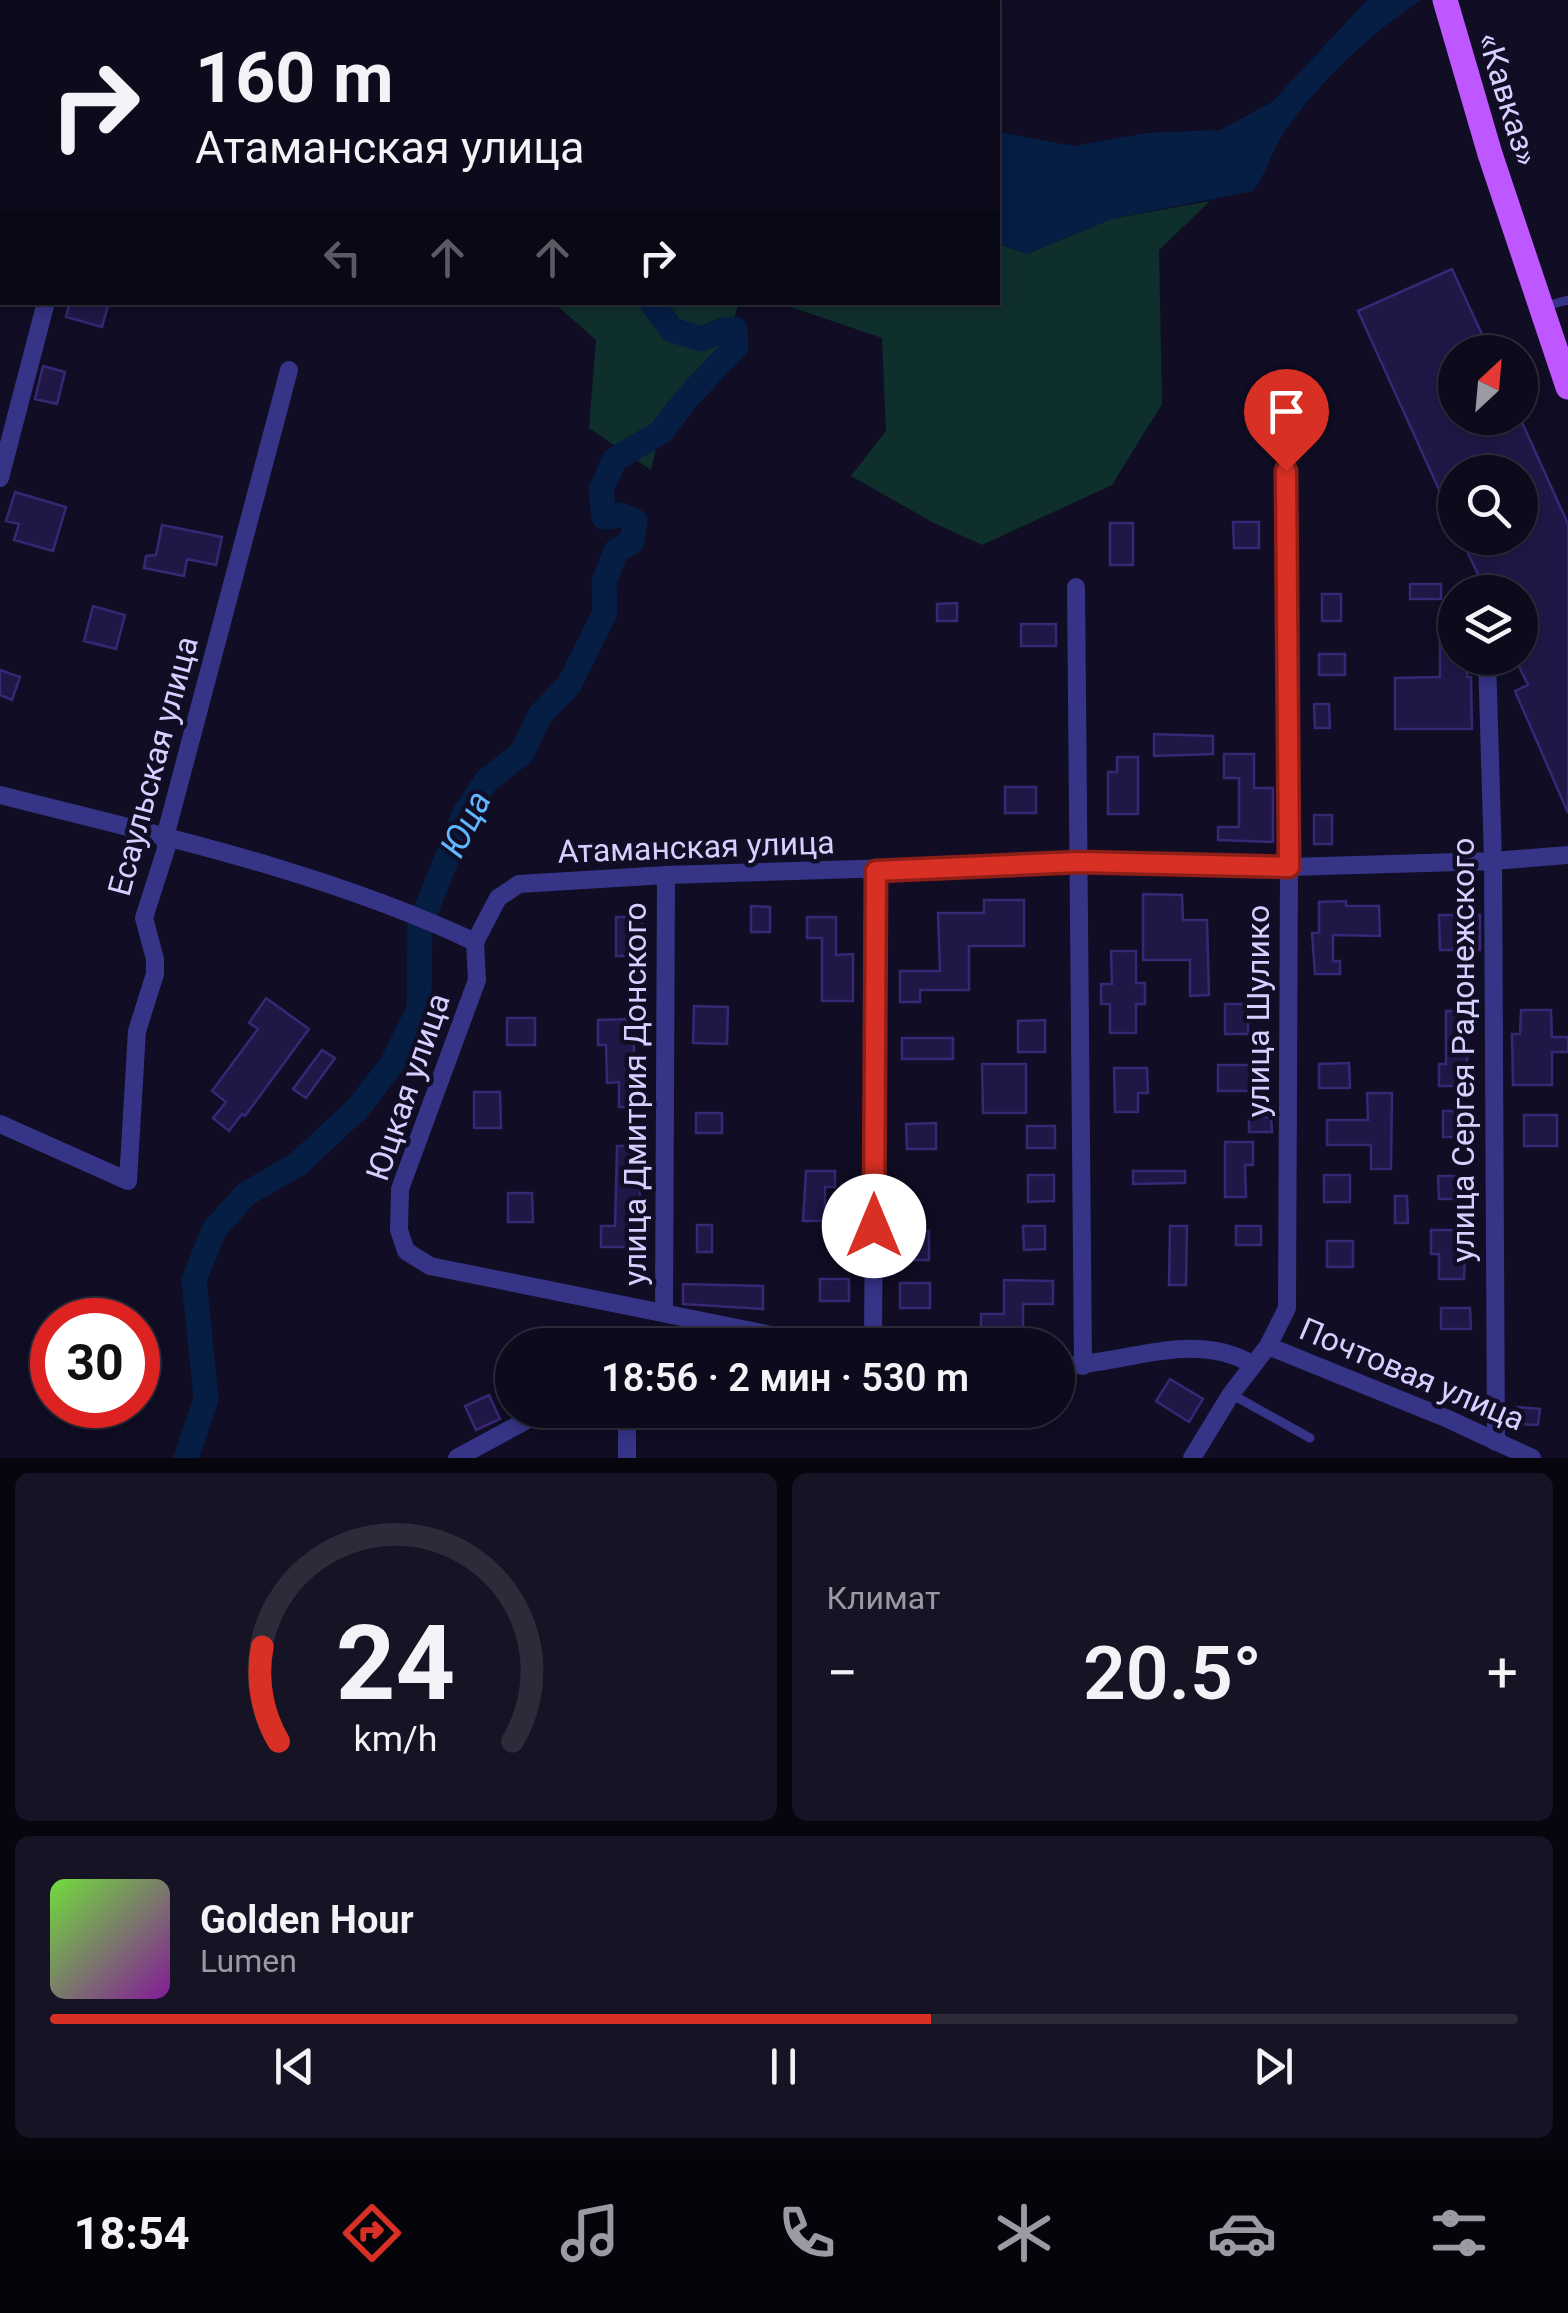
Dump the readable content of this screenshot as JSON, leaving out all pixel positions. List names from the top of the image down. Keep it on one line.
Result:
{"streets":{"main road":["«Кавказ»"],"street":["Есаульская улица","Атаманская улица","улица Шулико","улица Сергея Радонежского","Юцкая улица","улица Дмитрия Донского","Почтовая улица"]},"crossings":[["Атаманская улица","улица Шулико"],["Атаманская улица","улица Сергея Радонежского"],["Атаманская улица","Юцкая улица"],["Атаманская улица","улица Дмитрия Донского"],["улица Шулико","Почтовая улица"],["улица Сергея Радонежского","Почтовая улица"],["Юцкая улица","улица Дмитрия Донского"]],"water":["Юца"],"north":"top right","page":{"turn":["160 m","Атаманская улица"],"limit":"30","trip":"18:56 · 2 мин · 530 m","tile":"Климат","heat":["−","20.5°","+"],"song":["Golden Hour","Lumen"],"tabs":"18:54","gauge":["24","km/h"]}}
